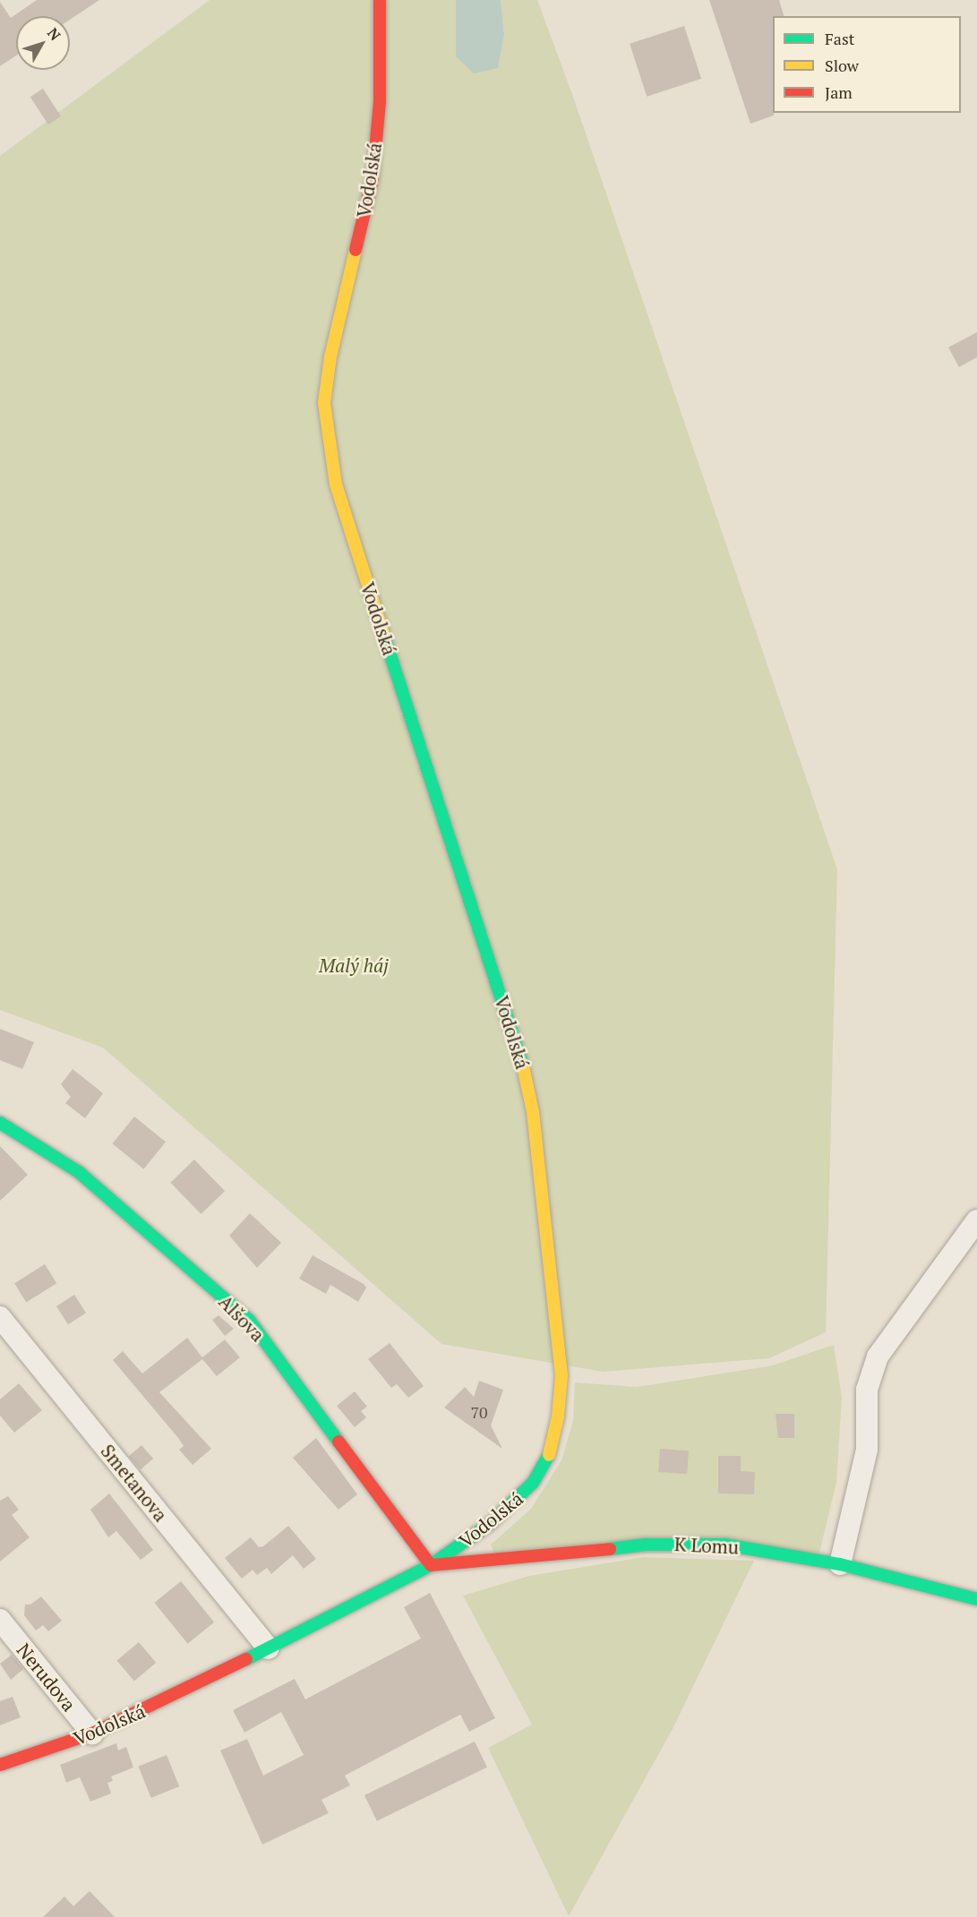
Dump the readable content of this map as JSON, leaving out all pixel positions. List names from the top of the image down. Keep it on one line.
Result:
{"streets":{"street":["Vodolská","Alšova","Smetanova","K Lomu","Nerudova"]},"crossings":[["Vodolská","Alšova"],["Vodolská","Smetanova"],["Vodolská","K Lomu"],["Vodolská","Nerudova"],["Alšova","K Lomu"]],"parks":["Malý háj"],"house_numbers":["70"],"legend":["Fast","Slow","Jam"],"north":"top right"}
